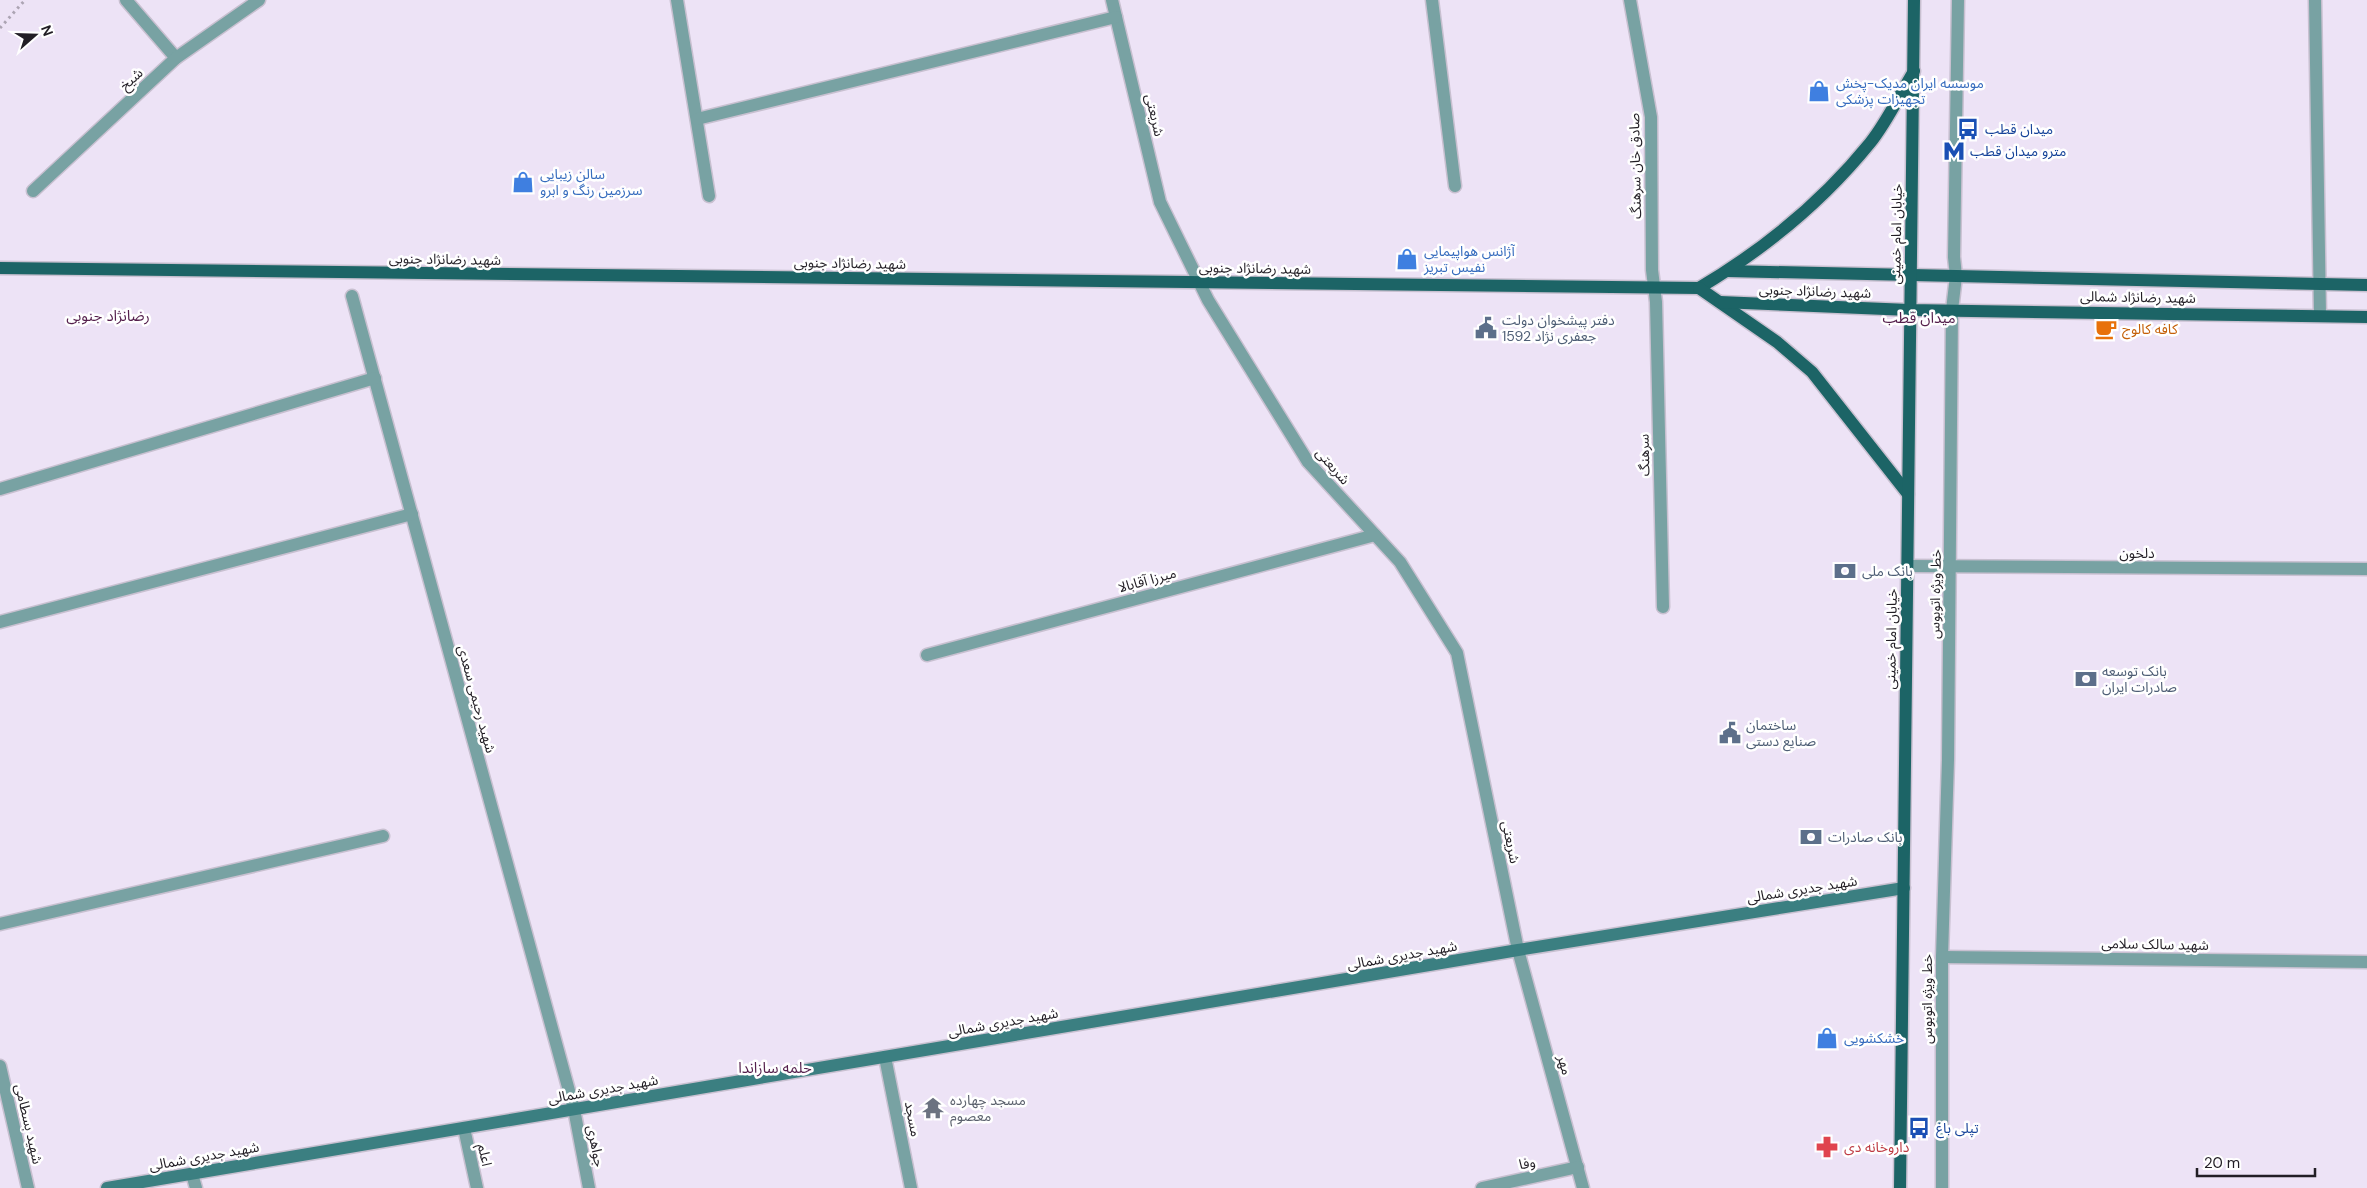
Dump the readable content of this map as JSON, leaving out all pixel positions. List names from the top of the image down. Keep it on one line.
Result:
{"streets":{"main road":["خیابان امام خمینی","شهید رضانژاد جنوبی","شهید رضانژاد شمالی","شهید جدیری شمالی"],"street":["شیخ","شریعتی","صادق خان سرهنگ","سرهنگ","دلخون","میرزا آقابالا","خط ویژه اتوبوس","شهید رحیمی سعدی","شهید سالک سلامی","مهر","مسجد","شهید بسطامی","جواهری","اعلم","وفا"]},"crossings":[["شریعتی","میرزا آقابالا"],["شریعتی","شهید جدیری شمالی"],["شریعتی","مهر"],["صادق خان سرهنگ","سرهنگ"],["خیابان امام خمینی","شهید رضانژاد جنوبی"],["خیابان امام خمینی","شهید رضانژاد شمالی"],["خیابان امام خمینی","دلخون"],["خیابان امام خمینی","شهید جدیری شمالی"],["شهید رضانژاد جنوبی","شهید رضانژاد شمالی"],["شهید رضانژاد شمالی","خط ویژه اتوبوس"],["خط ویژه اتوبوس","شهید سالک سلامی"],["شهید رحیمی سعدی","شهید جدیری شمالی"],["شهید رحیمی سعدی","جواهری"],["شهید جدیری شمالی","مهر"],["شهید جدیری شمالی","مسجد"],["شهید جدیری شمالی","جواهری"],["شهید جدیری شمالی","اعلم"],["مهر","وفا"]],"districts":["رضانژاد جنوبی","میدان قطب","حلمه سازاندا"],"places":{"shop":["موسسه ایران مدیک-پخش تجهیزات پزشکی","سالن زیبایی سرزمین رنگ و ابرو","آژانس هواپیمایی نفیس تبریز","خشکشویی"],"bus stop":["میدان قطب","تپلی باغ"],"metro station":["مترو میدان قطب"],"public building":["دفتر پیشخوان دولت 1592 جعفری نژاد","ساختمان صنایع دستی"],"cafe":["کافه کالوج"],"bank":["بانک ملی","بانک توسعه صادرات ایران","بانک صادرات"],"temple":["مسجد چهارده معصوم"],"pharmacy":["داروخانه دی"]},"scale_bar":"20 m","north":"right"}
